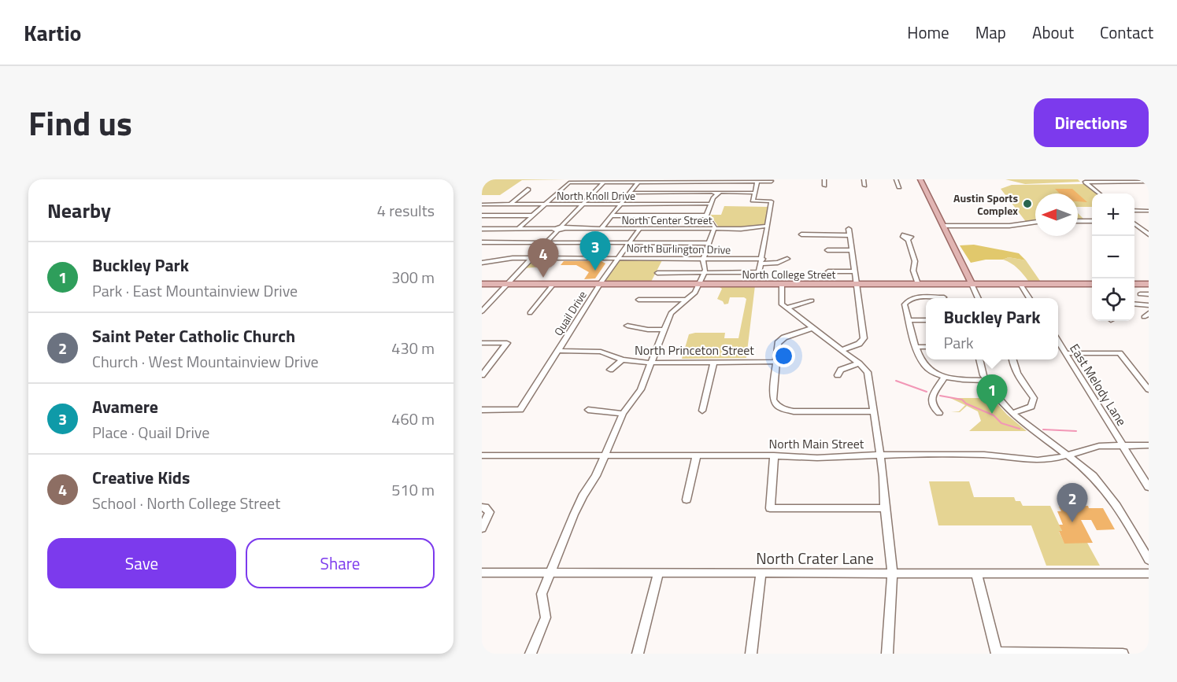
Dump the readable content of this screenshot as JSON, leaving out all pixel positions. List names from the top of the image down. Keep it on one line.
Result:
{"streets":{"main road":["North College Street"],"street":["North Knoll Drive","North Center Street","North Burlington Drive","Quail Drive","North Princeton Street","East Melody Lane","North Main Street","North Crater Lane"]},"crossings":[["North Center Street","Quail Drive"],["North Burlington Drive","Quail Drive"],["North College Street","Quail Drive"],["Quail Drive","North Princeton Street"],["East Melody Lane","North Main Street"]],"places":["Austin Sports Complex"],"north":"left","page":{"header":"Kartio","nav":["Home","Map","About","Contact"],"title":"Find us","buttons":["Directions",["Save","Share"]],"heading":["Nearby","4 results"],"map_buttons":["+","−"],"pins":["3","4","1","2"],"list":[{"mark":"1","name":"Buckley Park","note":"Park · East Mountainview Drive","value":"300 m"},{"mark":"2","name":"Saint Peter Catholic Church","note":"Church · West Mountainview Drive","value":"430 m"},{"mark":"3","name":"Avamere","note":"Place · Quail Drive","value":"460 m"},{"mark":"4","name":"Creative Kids","note":"School · North College Street","value":"510 m"}],"popup":["Buckley Park","Park"]}}
